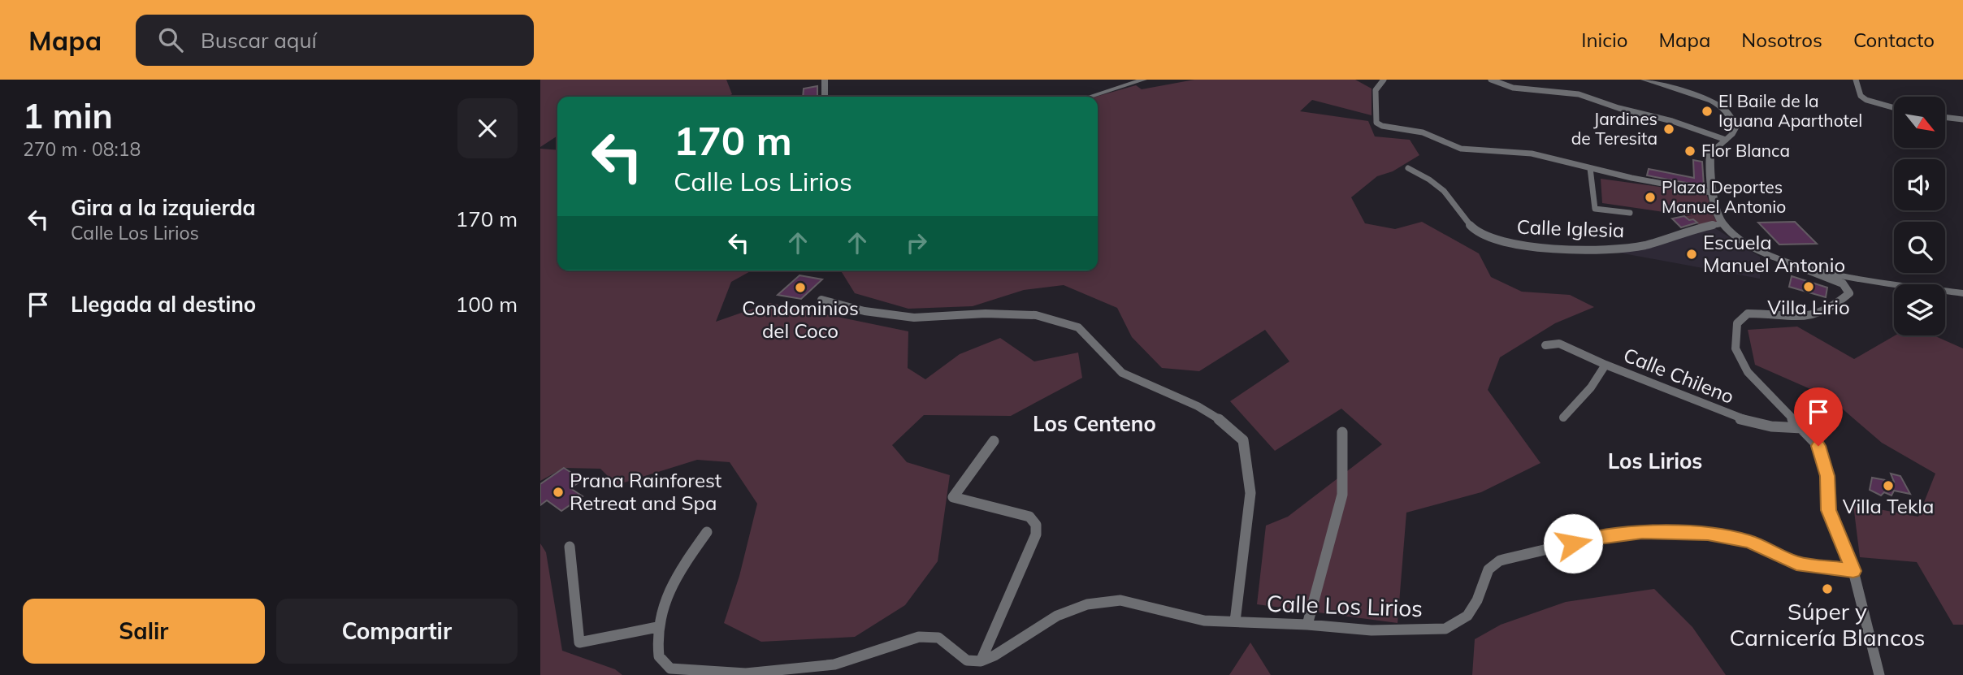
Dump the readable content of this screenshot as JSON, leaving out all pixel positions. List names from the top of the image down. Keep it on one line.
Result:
{"streets":{"street":["Calle Iglesia","Calle Chileno","Calle Los Lirios"]},"districts":["Los Centeno","Los Lirios"],"places":["El Baile de la Iguana Aparthotel","Jardines de Teresita","Flor Blanca","Plaza Deportes Manuel Antonio","Escuela Manuel Antonio","Villa Lirio","Condominios del Coco","Villa Tekla","Prana Rainforest Retreat and Spa","Súper y Carnicería Blancos"],"north":"bottom right","page":{"header":"Mapa","search":"Buscar aquí","nav":["Inicio","Mapa","Nosotros","Contacto"],"heading":["1 min","270 m · 08:18"],"turn":["170 m","Calle Los Lirios"],"list":[{"name":"Gira a la izquierda","note":"Calle Los Lirios","value":"170 m"},{"name":"Llegada al destino","value":"100 m"}],"buttons":["Salir","Compartir"]}}
